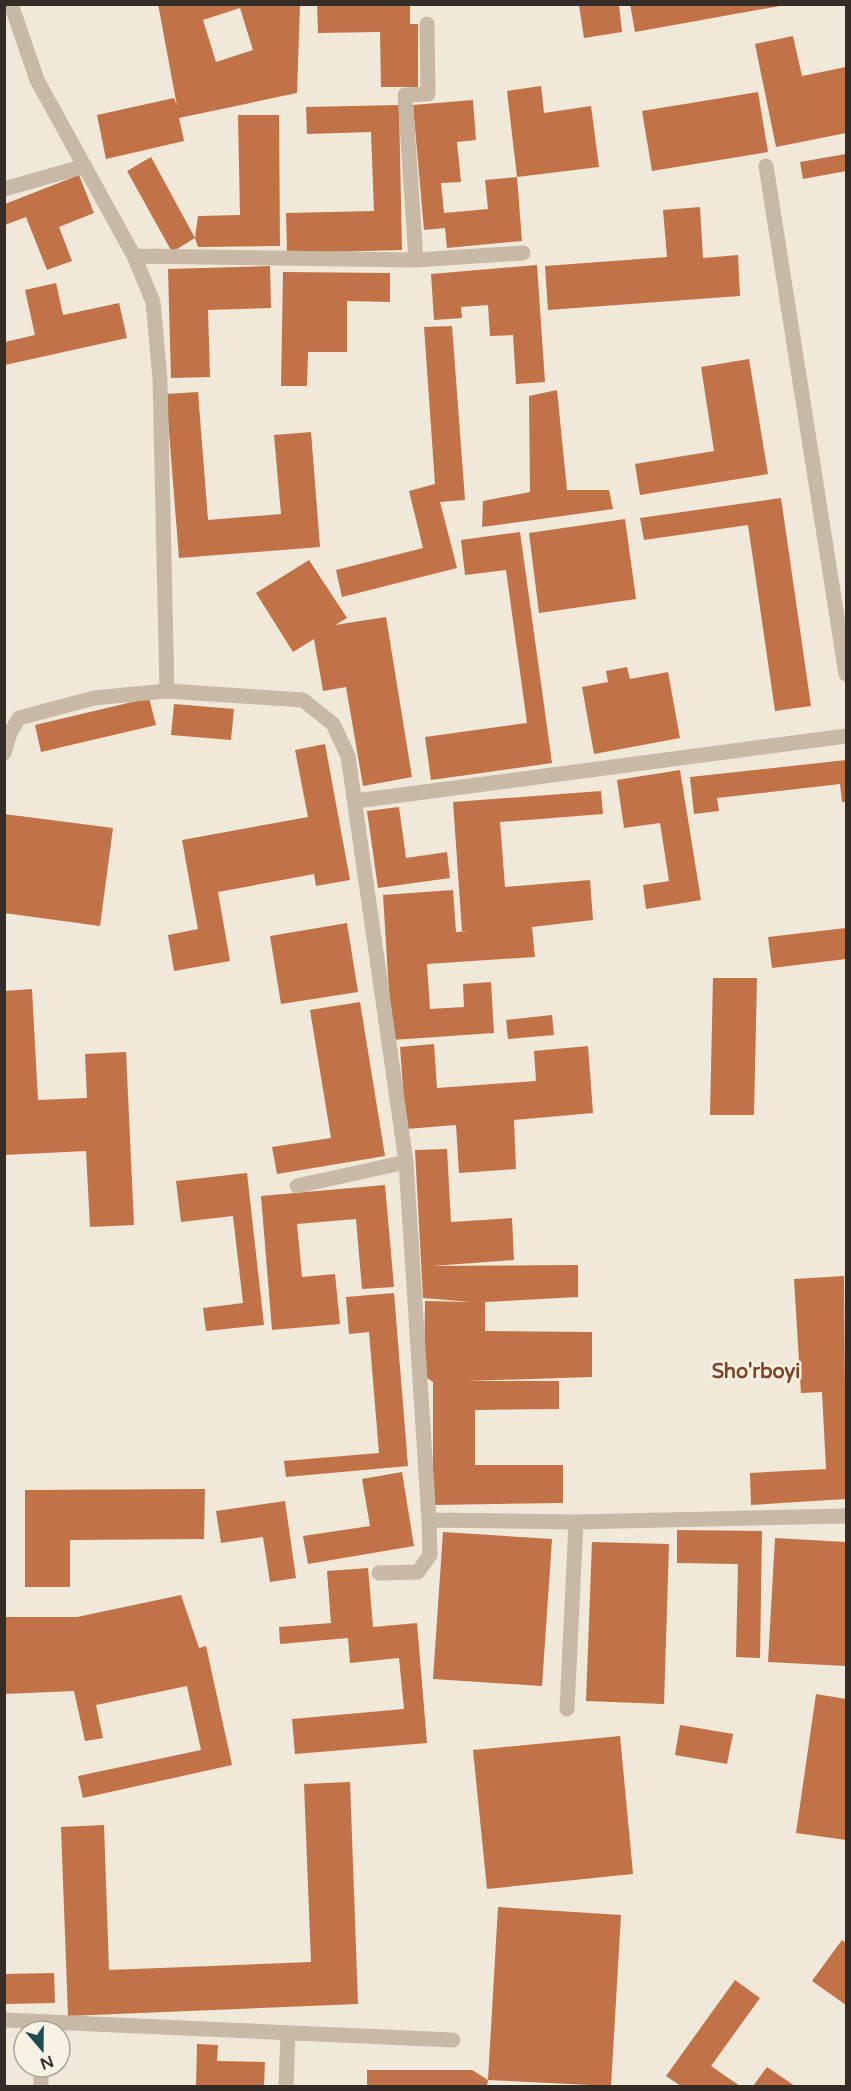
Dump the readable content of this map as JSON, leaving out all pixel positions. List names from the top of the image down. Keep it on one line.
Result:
{"districts":["Sho'rboyi"],"north":"bottom"}
